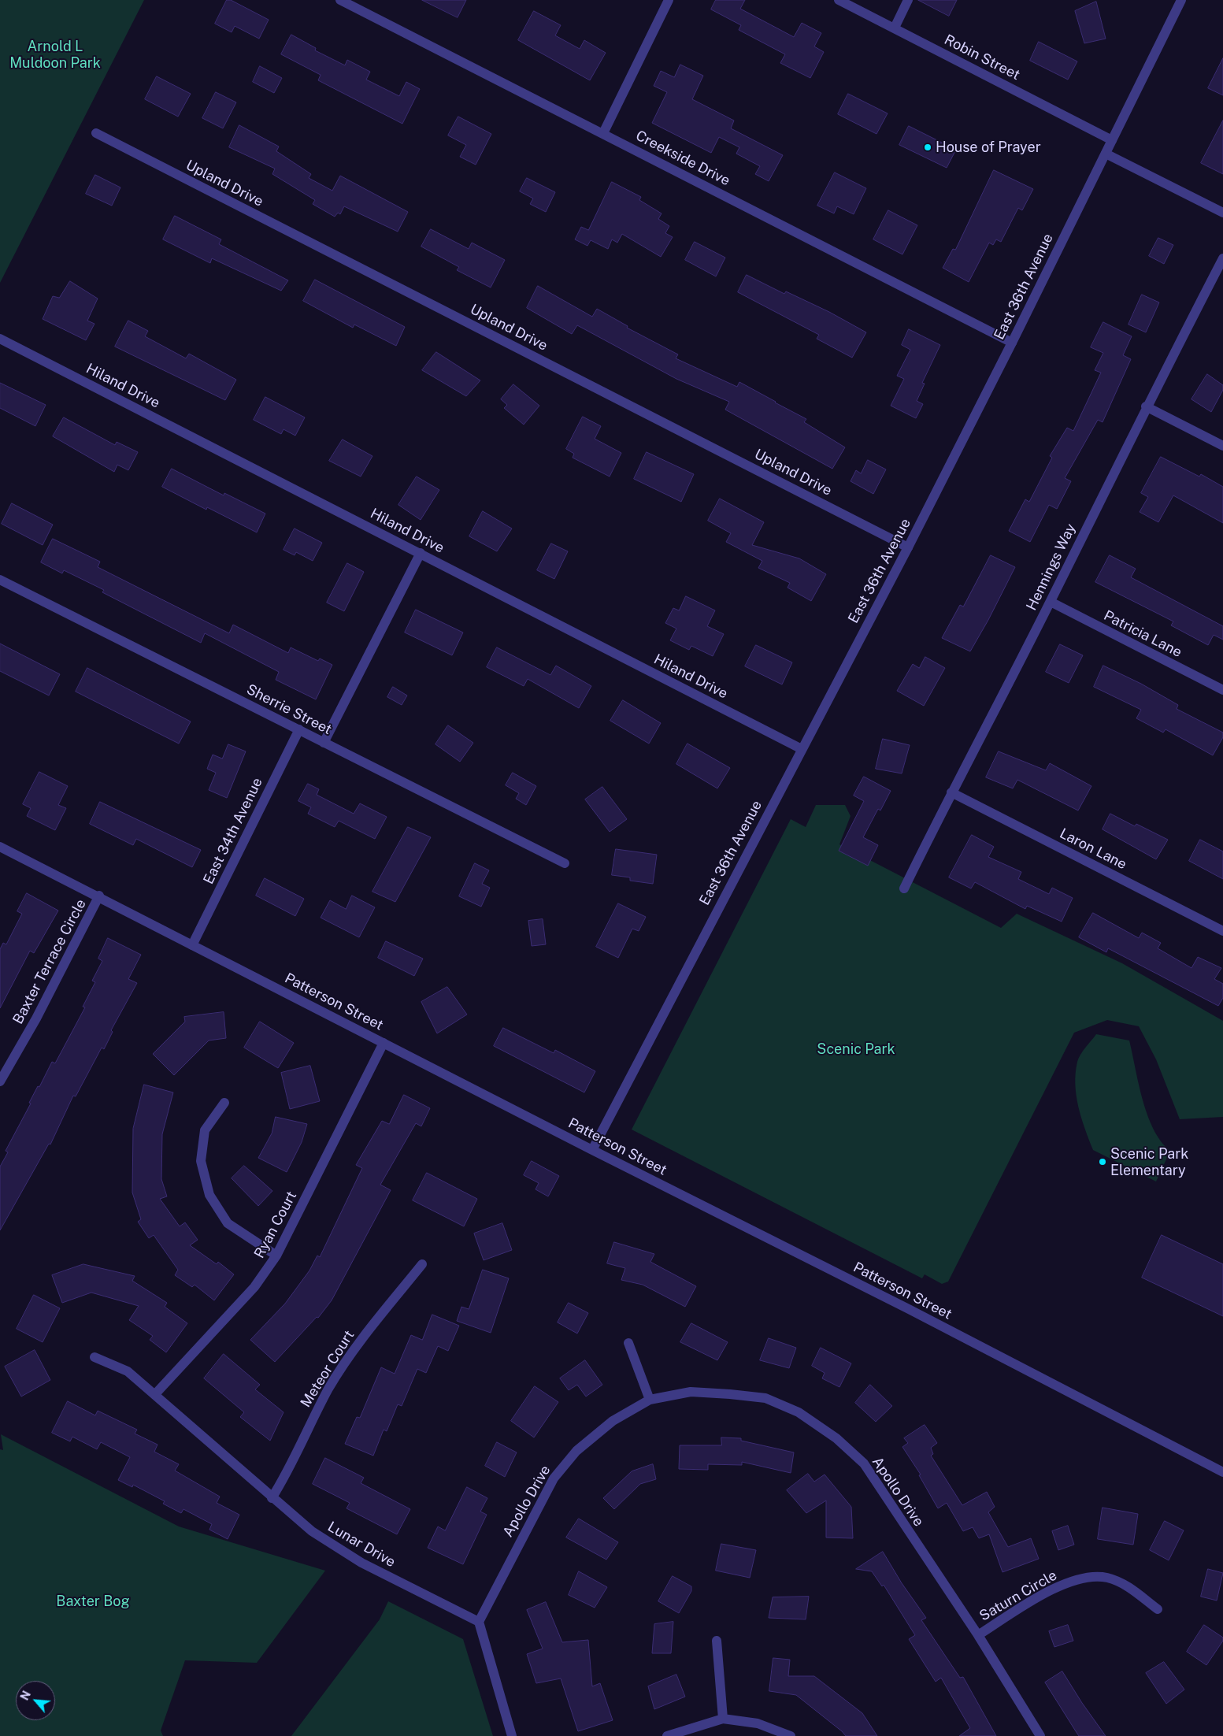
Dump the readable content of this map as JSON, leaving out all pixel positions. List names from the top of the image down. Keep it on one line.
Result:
{"streets":{"street":["Robin Street","Creekside Drive","Upland Drive","East 36th Avenue","Hiland Drive","Hennings Way","Patricia Lane","Sherrie Street","East 34th Avenue","Laron Lane","Baxter Terrace Circle","Patterson Street","Ryan Court","Meteor Court","Apollo Drive","Lunar Drive","Saturn Circle"]},"crossings":[["Robin Street","East 36th Avenue"],["Creekside Drive","East 36th Avenue"],["Upland Drive","East 36th Avenue"],["East 36th Avenue","Hiland Drive"],["East 36th Avenue","Patterson Street"],["Hennings Way","Patricia Lane"],["Hennings Way","Laron Lane"],["Sherrie Street","East 34th Avenue"],["East 34th Avenue","Patterson Street"],["Baxter Terrace Circle","Patterson Street"],["Patterson Street","Ryan Court"],["Ryan Court","Lunar Drive"],["Meteor Court","Lunar Drive"],["Apollo Drive","Lunar Drive"],["Apollo Drive","Saturn Circle"]],"parks":["Arnold L Muldoon Park","Scenic Park","Baxter Bog"],"places":["House of Prayer","Scenic Park Elementary"],"north":"top left"}
